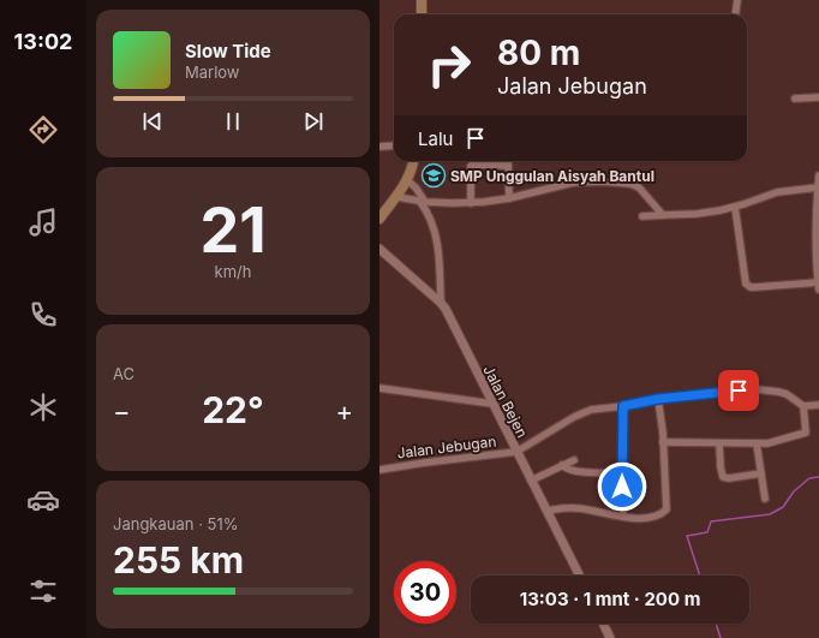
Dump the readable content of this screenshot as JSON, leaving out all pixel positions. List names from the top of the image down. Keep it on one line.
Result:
{"streets":{"street":["Jalan Bejen","Jalan Jebugan"]},"crossings":[["Jalan Bejen","Jalan Jebugan"]],"places":{"school or university":["SMP Unggulan Aisyah Bantul"]},"page":{"tabs":"13:02","turn":["80 m","Jalan Jebugan"],"song":["Slow Tide","Marlow"],"then":"Lalu","tile":[["21","km/h"],"AC",["Jangkauan · 51%","255 km"]],"heat":["−","22°","+"],"limit":"30","trip":"13:03 · 1 mnt · 200 m"}}
